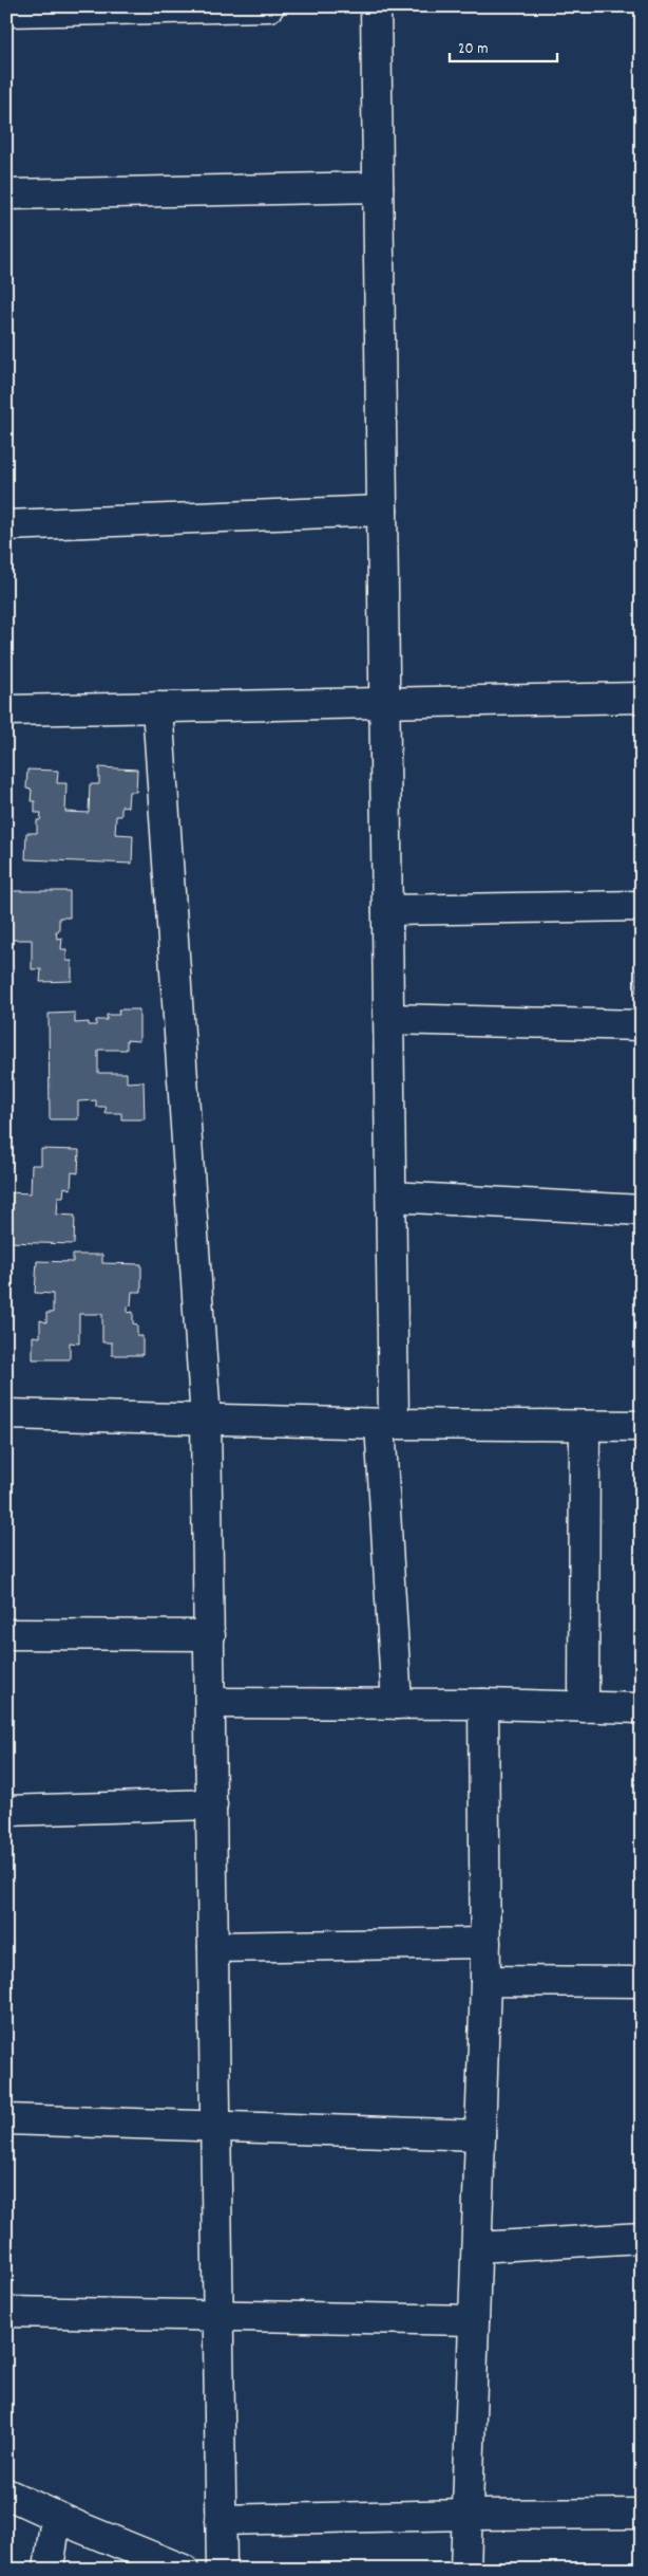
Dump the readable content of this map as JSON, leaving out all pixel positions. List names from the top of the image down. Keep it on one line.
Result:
{"scale_bar":"20 m"}
